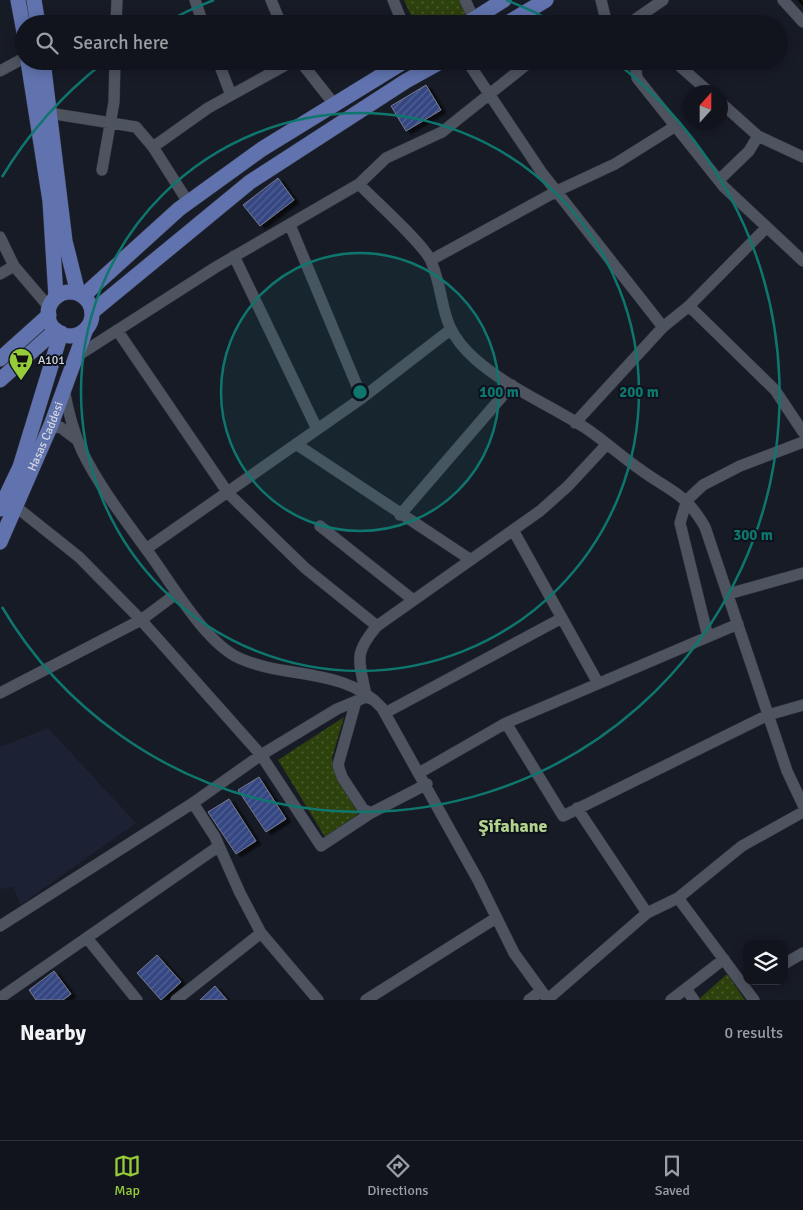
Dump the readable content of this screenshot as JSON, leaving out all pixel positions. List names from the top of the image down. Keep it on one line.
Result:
{"streets":{"main road":["Hasas Caddesi"]},"districts":["Şifahane"],"places":{"supermarket":["A101"]},"north":"top","page":{"search":"Search here","heading":["Nearby","0 results"],"nav":["Map","Directions","Saved"]},"rings":["100 m","200 m","300 m"]}
